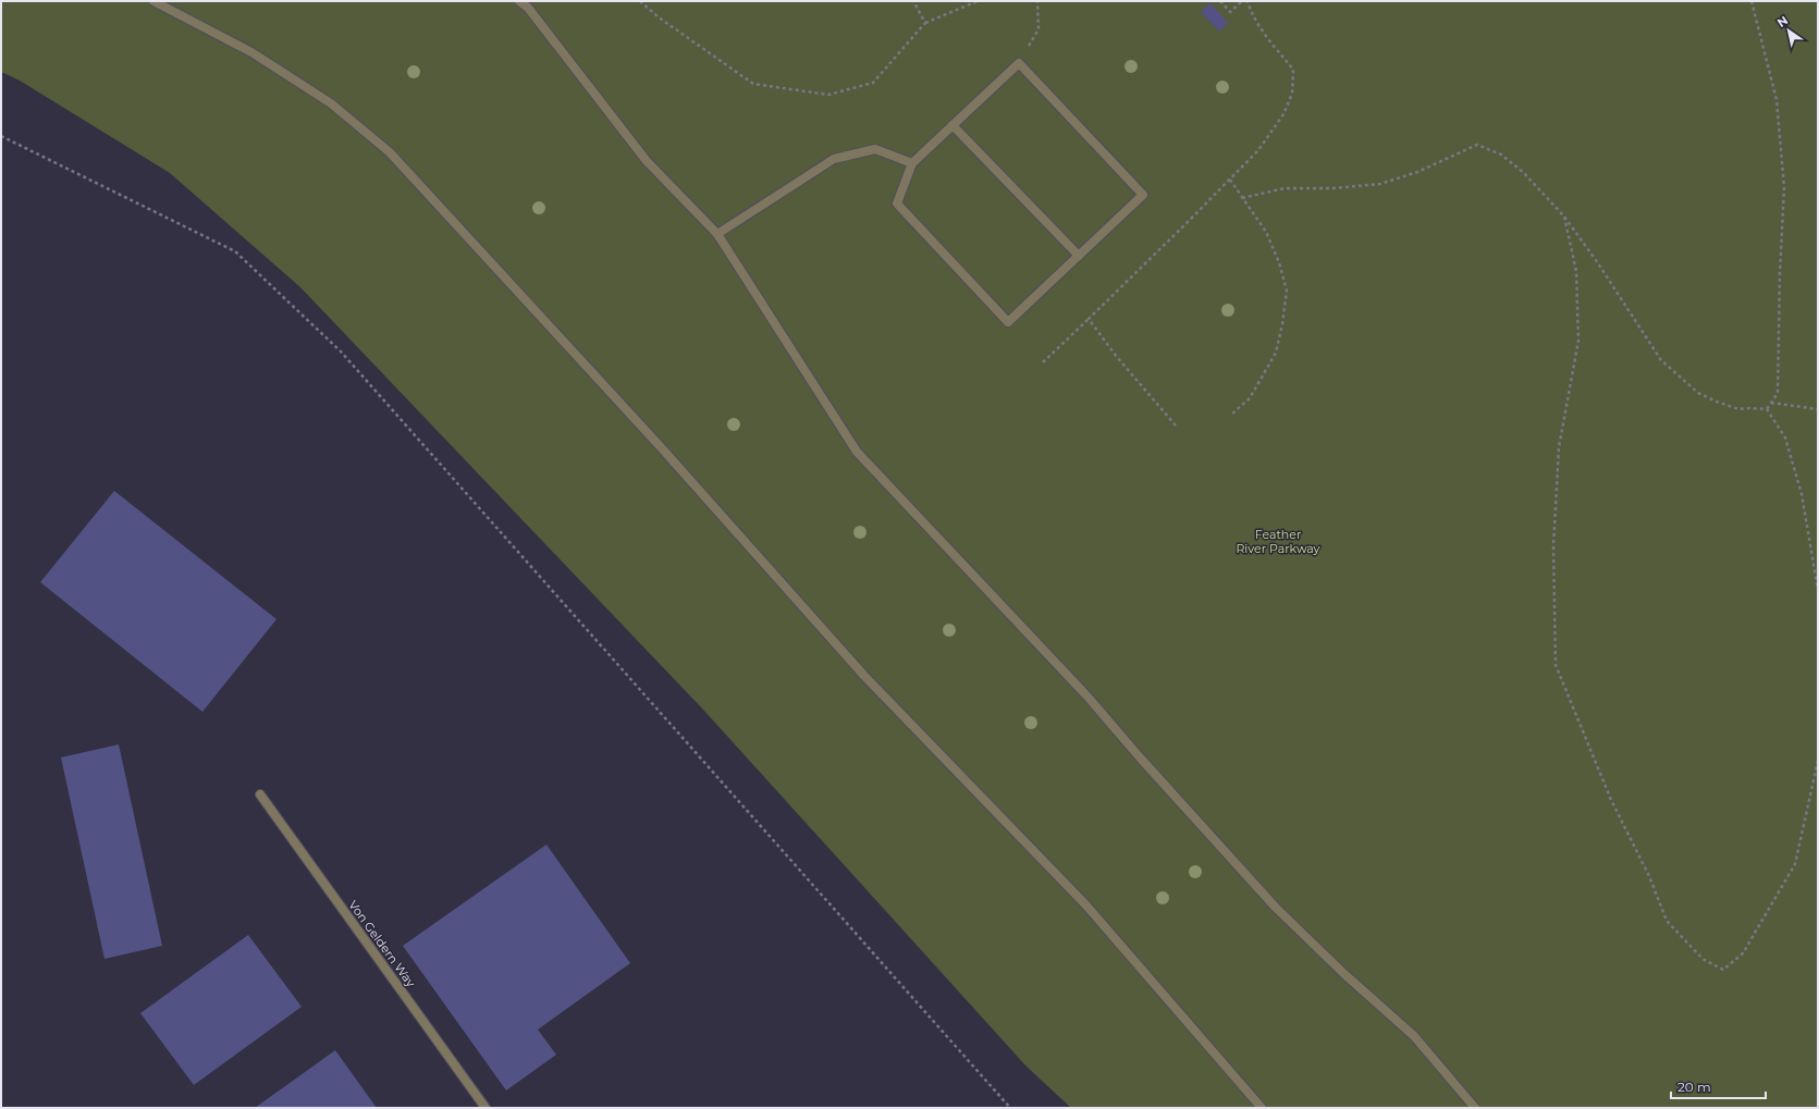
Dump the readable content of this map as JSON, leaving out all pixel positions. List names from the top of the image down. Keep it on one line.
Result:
{"streets":{"street":["Von Geldern Way"]},"parks":["Feather River Parkway"],"scale_bar":"20 m","north":"top left"}
